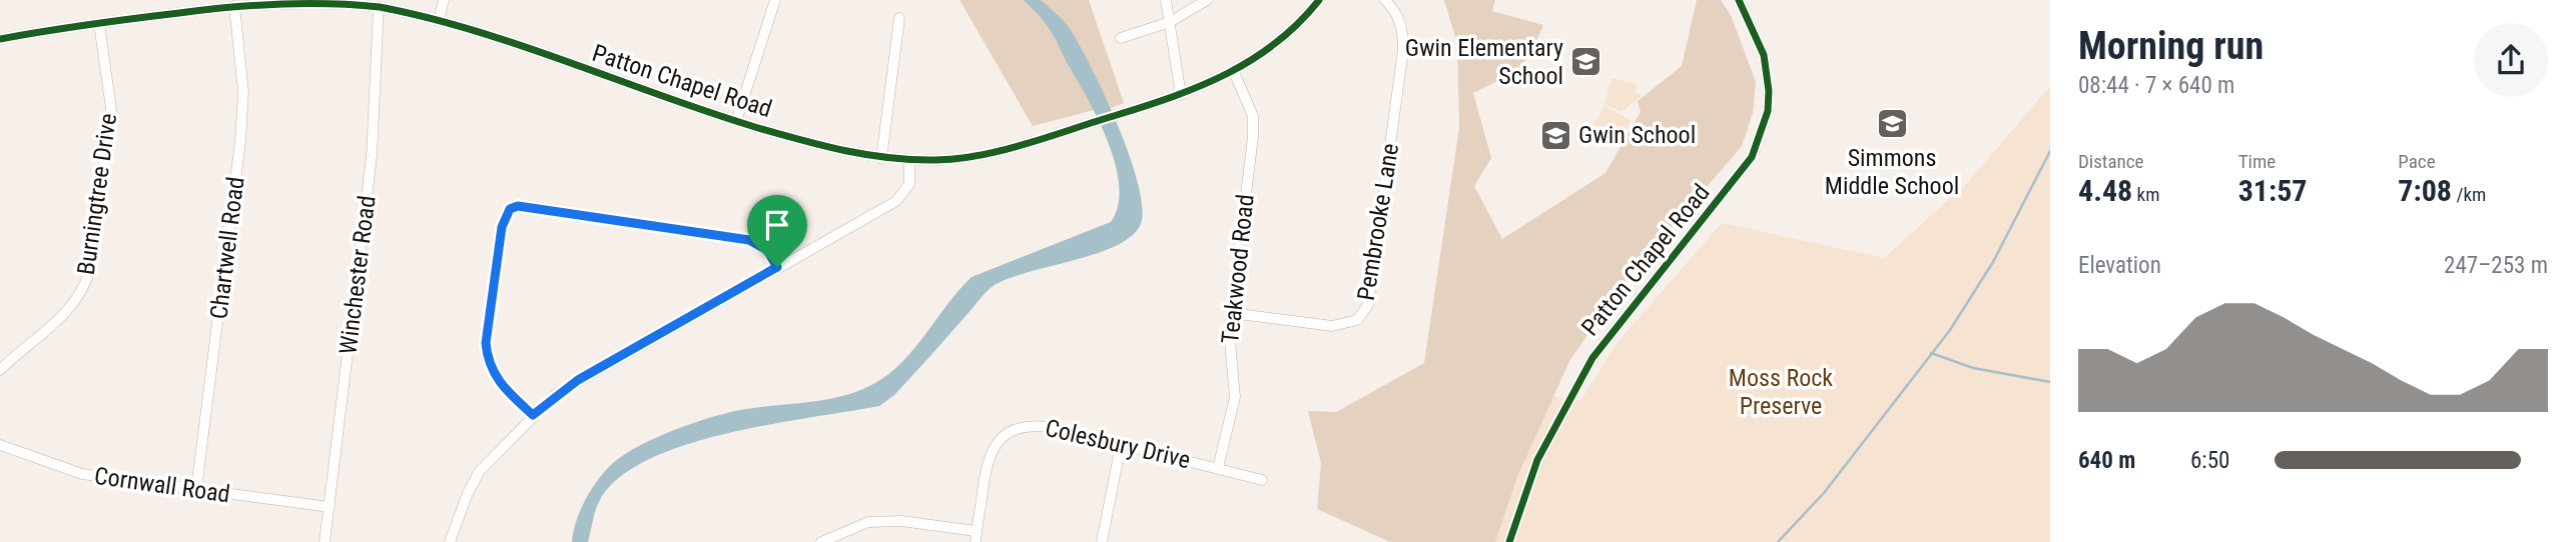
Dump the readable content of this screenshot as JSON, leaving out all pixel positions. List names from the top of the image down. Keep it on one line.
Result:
{"streets":{"street":["Patton Chapel Road","Burningtree Drive","Pembrooke Lane","Chartwell Road","Teakwood Road","Winchester Road","Colesbury Drive","Cornwall Road"]},"crossings":[["Patton Chapel Road","Burningtree Drive"],["Patton Chapel Road","Chartwell Road"],["Patton Chapel Road","Teakwood Road"],["Patton Chapel Road","Winchester Road"],["Pembrooke Lane","Teakwood Road"],["Chartwell Road","Cornwall Road"],["Teakwood Road","Colesbury Drive"],["Winchester Road","Cornwall Road"]],"parks":["Moss Rock Preserve"],"places":{"school or university":["Gwin Elementary School","Simmons Middle School","Gwin School"]},"page":{"heading":["Morning run","08:44 · 7 × 640 m"],"stats":[["Distance","4.48 km"],["Time","31:57"],["Pace","7:08 /km"]],"chart":["Elevation","247–253 m"],"list":[{"name":"640 m","note":"6:50"}]}}
